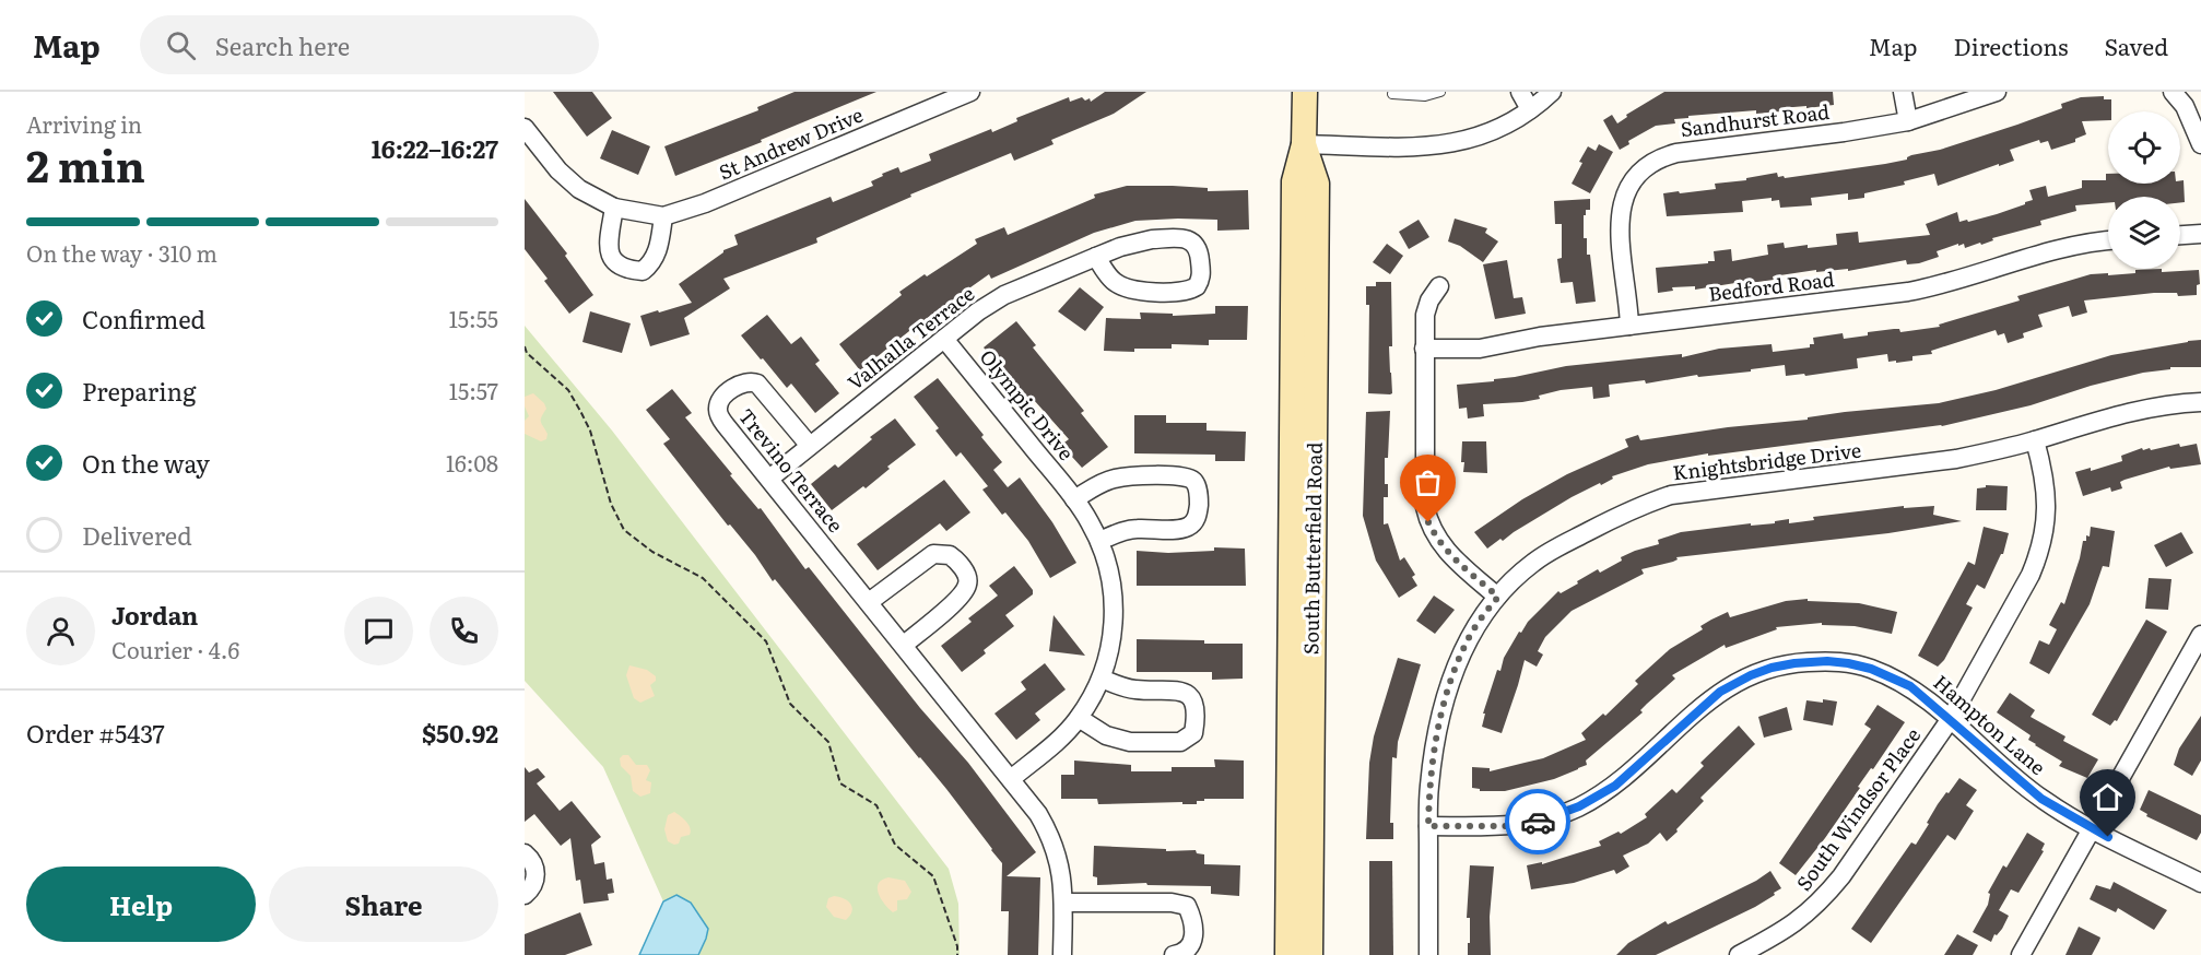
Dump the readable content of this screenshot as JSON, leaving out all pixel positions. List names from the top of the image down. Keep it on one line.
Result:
{"streets":{"main road":["South Butterfield Road"],"street":["Sandhurst Road","St Andrew Drive","Bedford Road","Valhalla Terrace","Olympic Drive","Knightsbridge Drive","Trevino Terrace","Hampton Lane","South Windsor Place"]},"crossings":[["Sandhurst Road","Bedford Road"],["Valhalla Terrace","Olympic Drive"],["Valhalla Terrace","Trevino Terrace"],["Olympic Drive","Trevino Terrace"],["Knightsbridge Drive","Hampton Lane"],["Knightsbridge Drive","South Windsor Place"],["Hampton Lane","South Windsor Place"]],"page":{"header":"Map","search":"Search here","nav":["Map","Directions","Saved"],"heading":["2 min","Arriving in","16:22–16:27"],"panel":["Jordan","Courier · 4.6","Order #5437","$50.92"],"bar":"On the way · 310 m","list":[["Confirmed","15:55"],["Preparing","15:57"],["On the way","16:08"],"Delivered"],"buttons":["Help","Share"]}}
